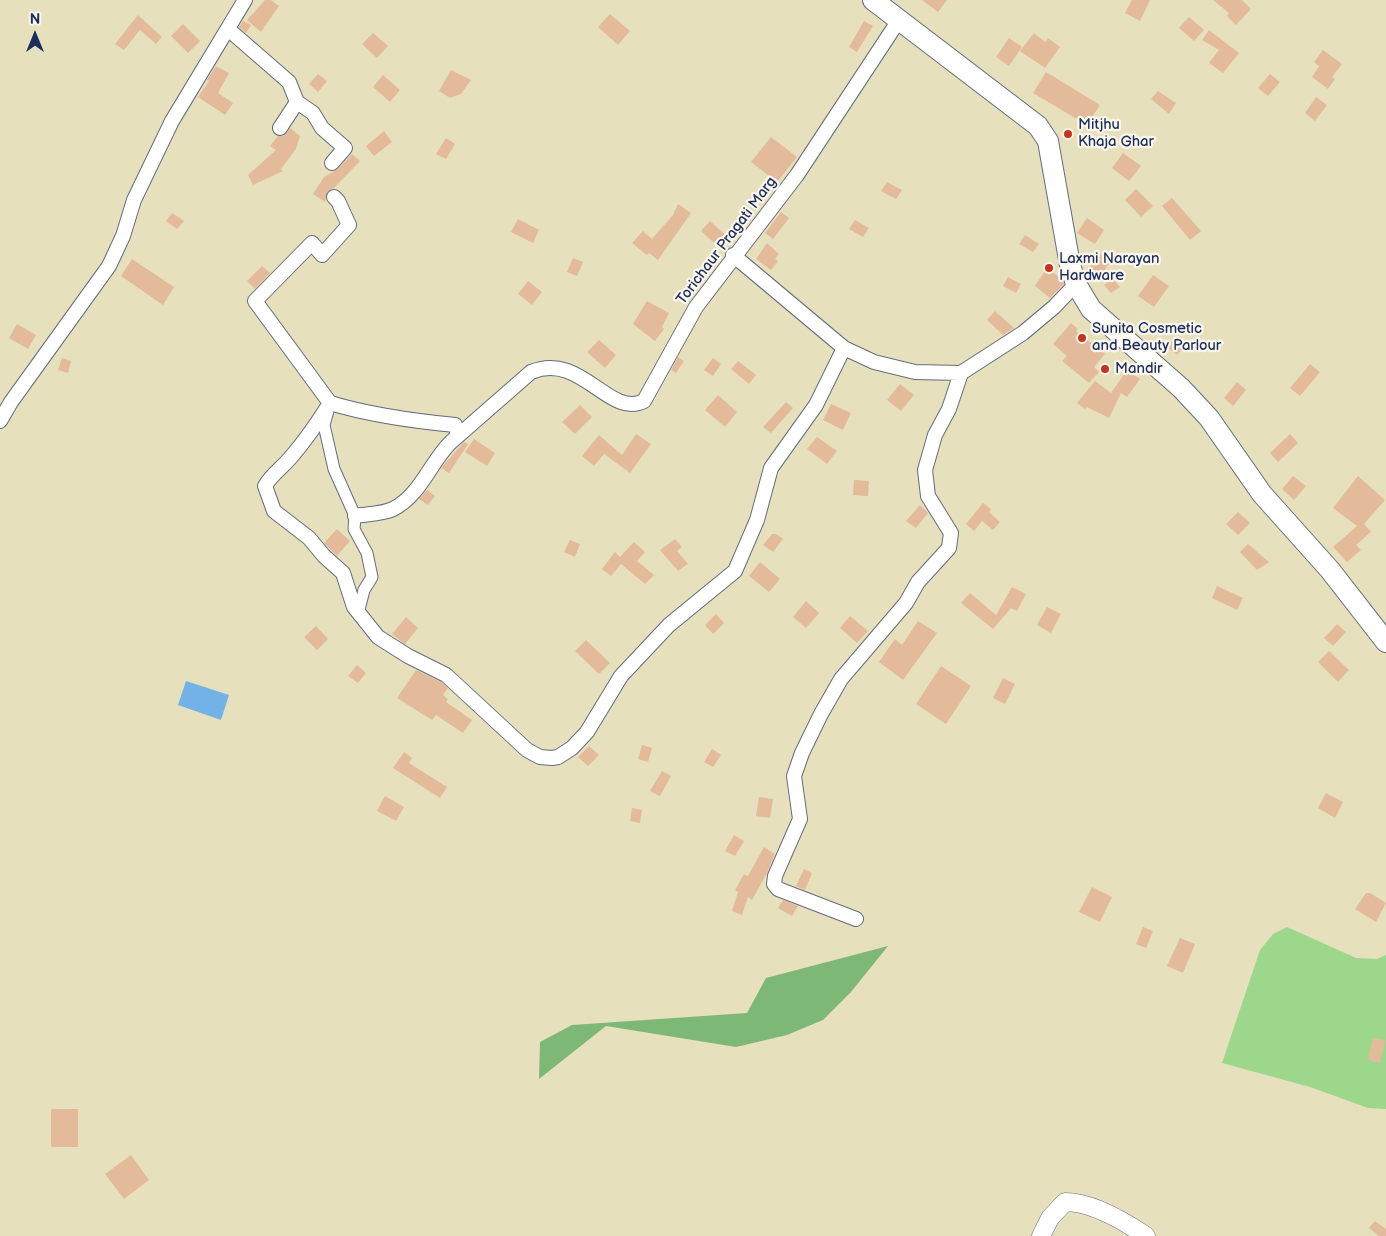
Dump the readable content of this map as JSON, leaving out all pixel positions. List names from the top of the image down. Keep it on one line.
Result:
{"streets":{"street":["Torichaur Pragati Marg"]},"places":["Mitjhu Khaja Ghar","Laxmi Narayan Hardware","Sunita Cosmetic and Beauty Parlour","Mandir"],"north":"top"}
